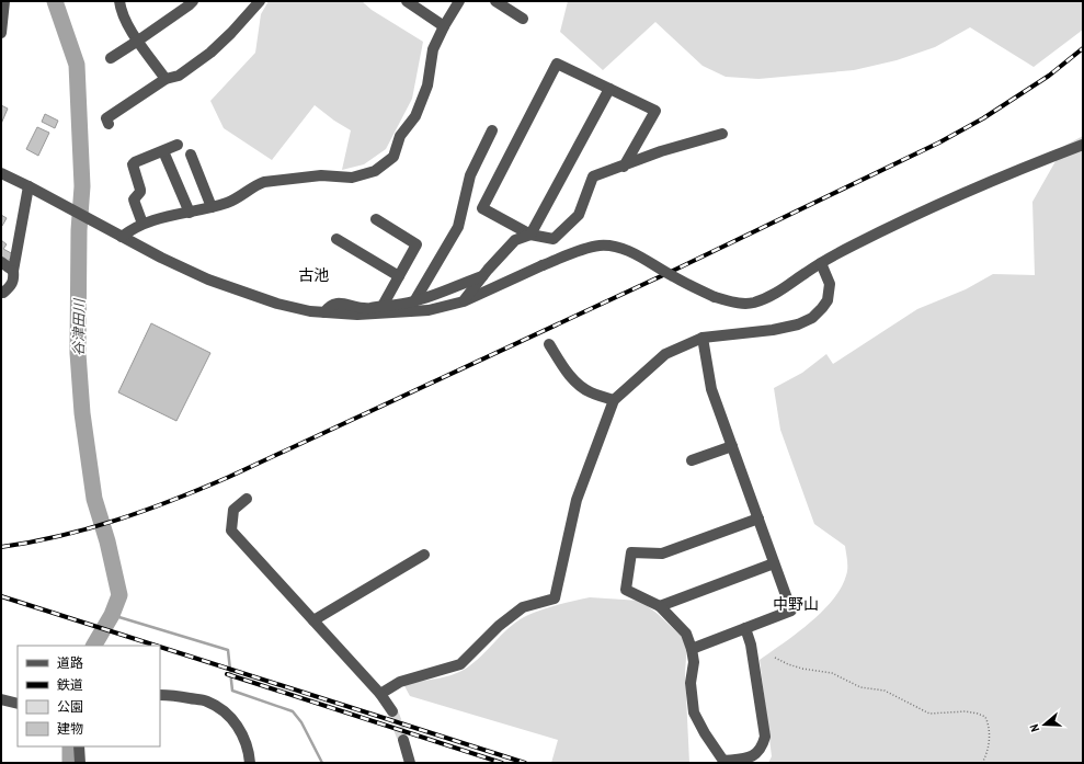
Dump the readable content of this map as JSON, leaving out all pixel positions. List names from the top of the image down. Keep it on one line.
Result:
{"districts":["古池","中野山"],"water":["谷津田川"],"legend":["道路","鉄道","公園","建物"],"north":"left"}
